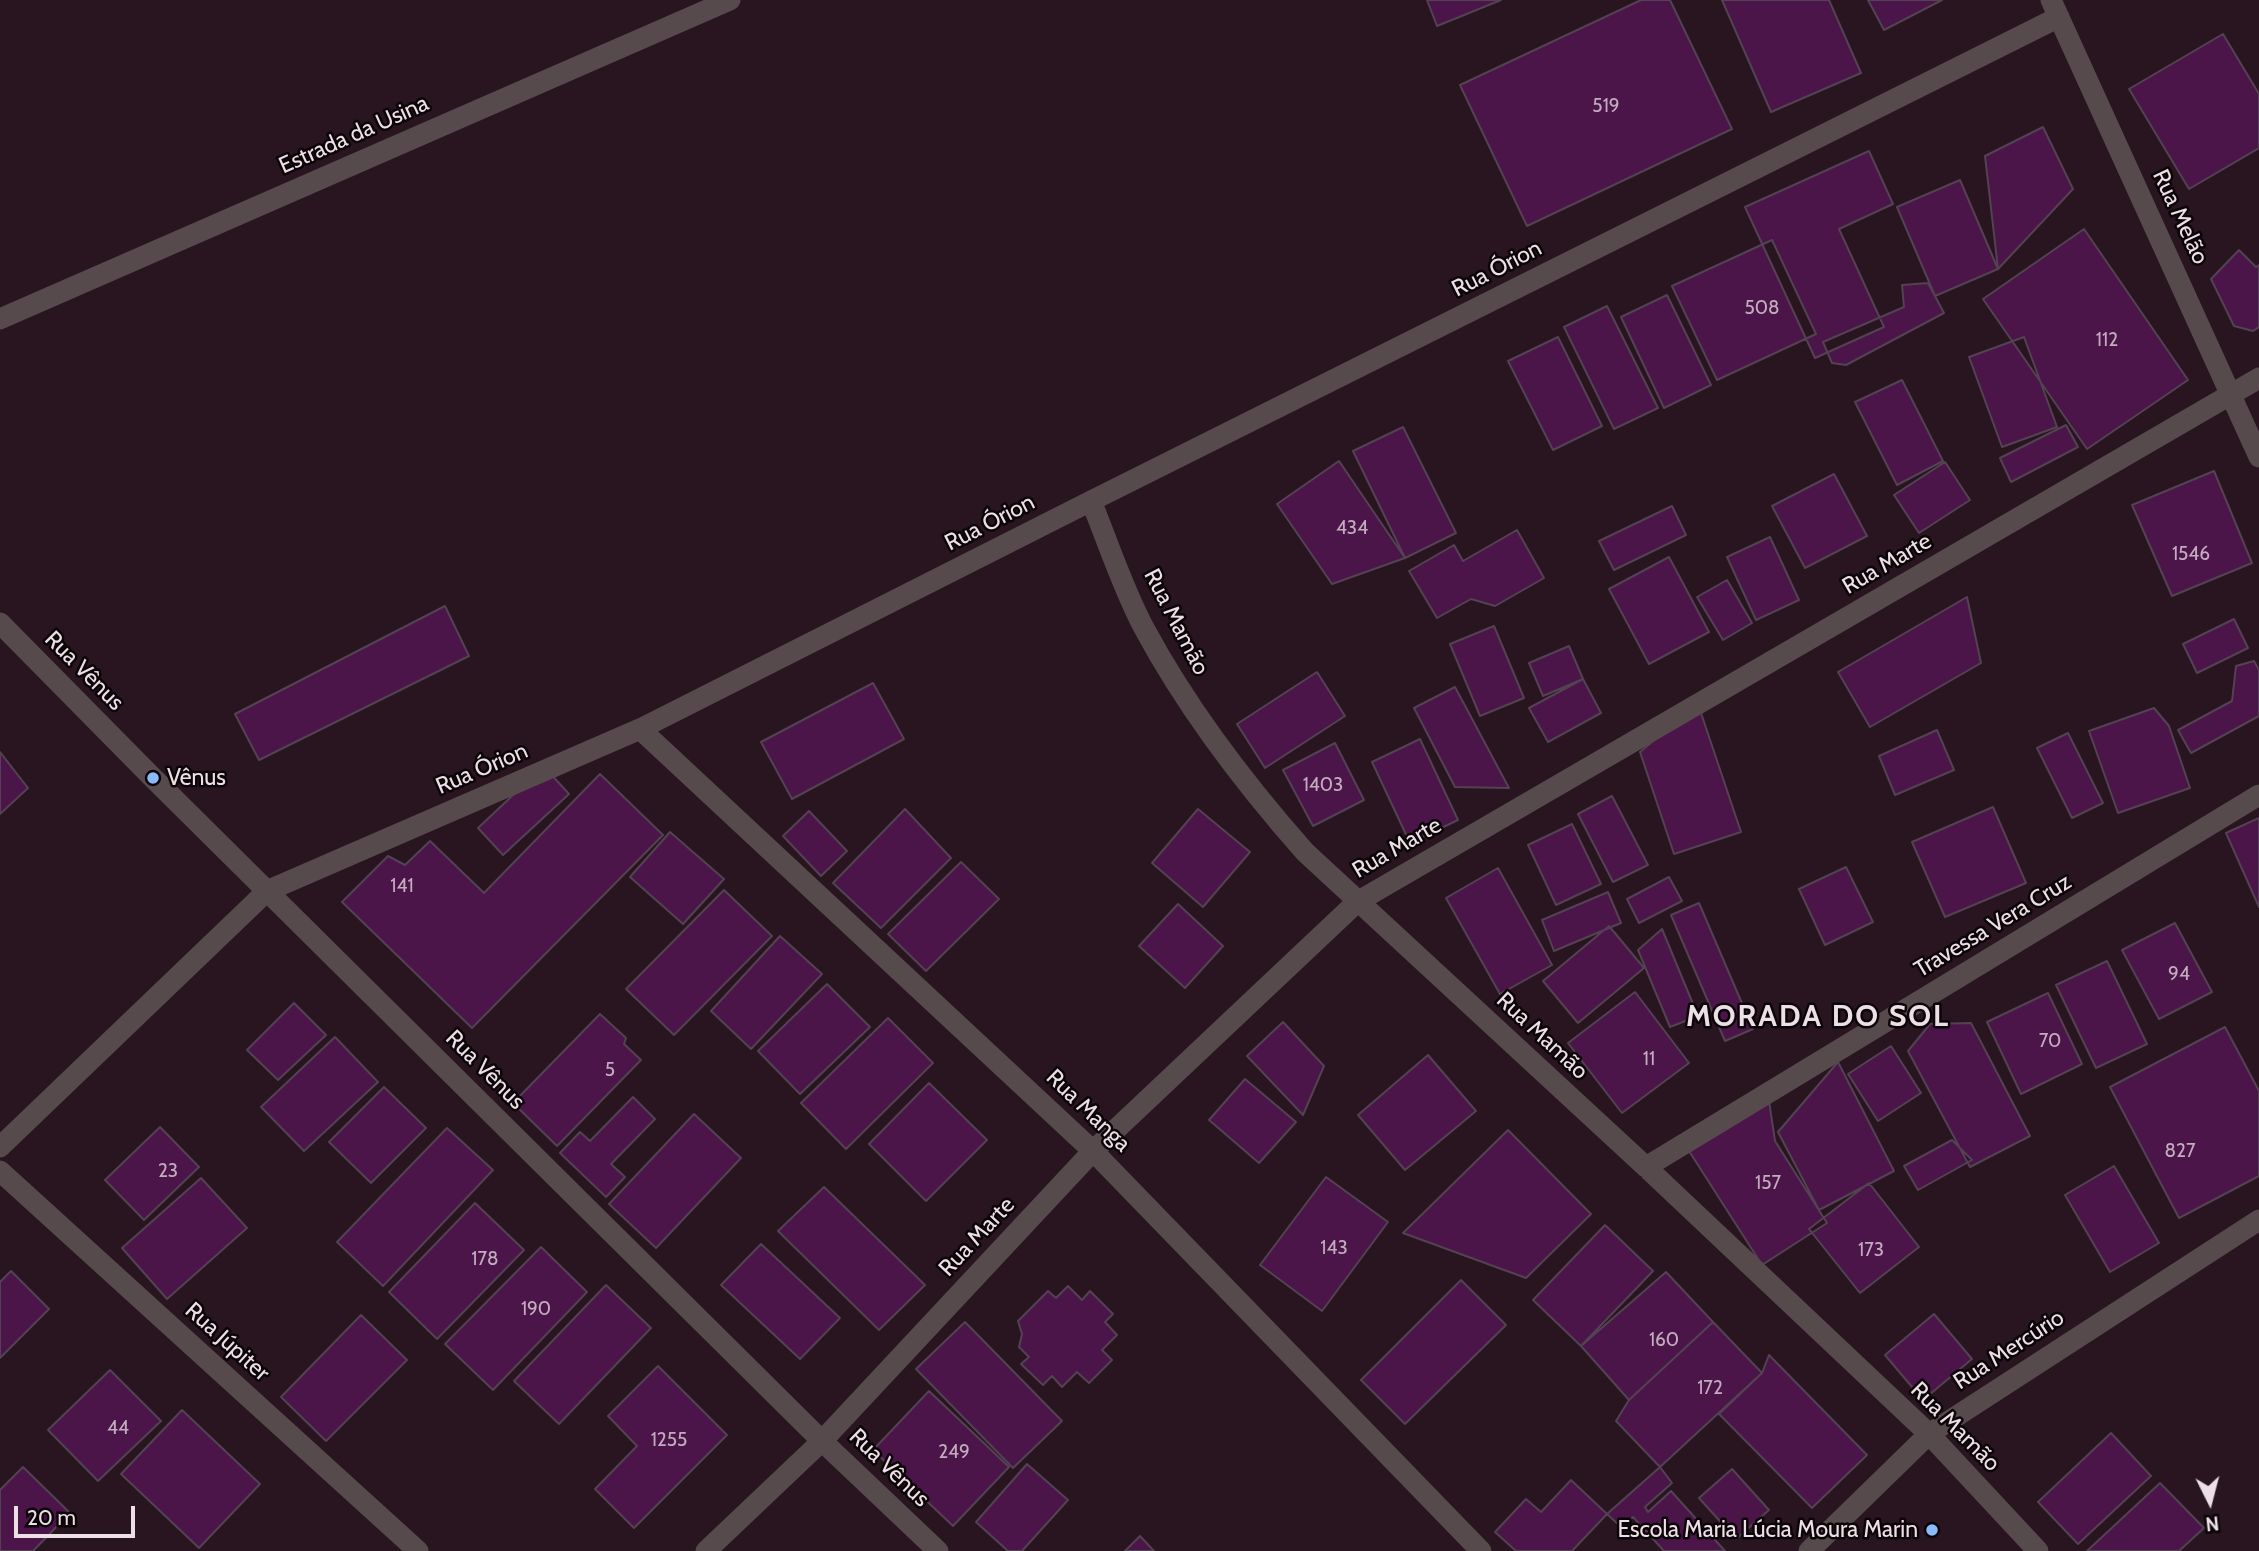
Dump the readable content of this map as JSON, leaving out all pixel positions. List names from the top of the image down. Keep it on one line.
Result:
{"streets":{"street":["Estrada da Usina","Rua Melão","Rua Órion","Rua Marte","Rua Mamão","Rua Vênus","Travessa Vera Cruz","Rua Manga","Rua Júpiter","Rua Mercúrio"]},"crossings":[["Rua Melão","Rua Órion"],["Rua Melão","Rua Marte"],["Rua Órion","Rua Mamão"],["Rua Órion","Rua Vênus"],["Rua Órion","Rua Manga"],["Rua Marte","Rua Mamão"],["Rua Marte","Rua Vênus"],["Rua Marte","Rua Manga"],["Rua Mamão","Travessa Vera Cruz"],["Rua Mamão","Rua Mercúrio"]],"districts":["MORADA DO SOL"],"places":["Vênus","Escola Maria Lúcia Moura Marin"],"house_numbers":["519","508","112","434","1546","1403","141","94","70","11","5","827","23","157","143","173","178","190","160","172","44","1255","249"],"scale_bar":"20 m","north":"bottom"}
